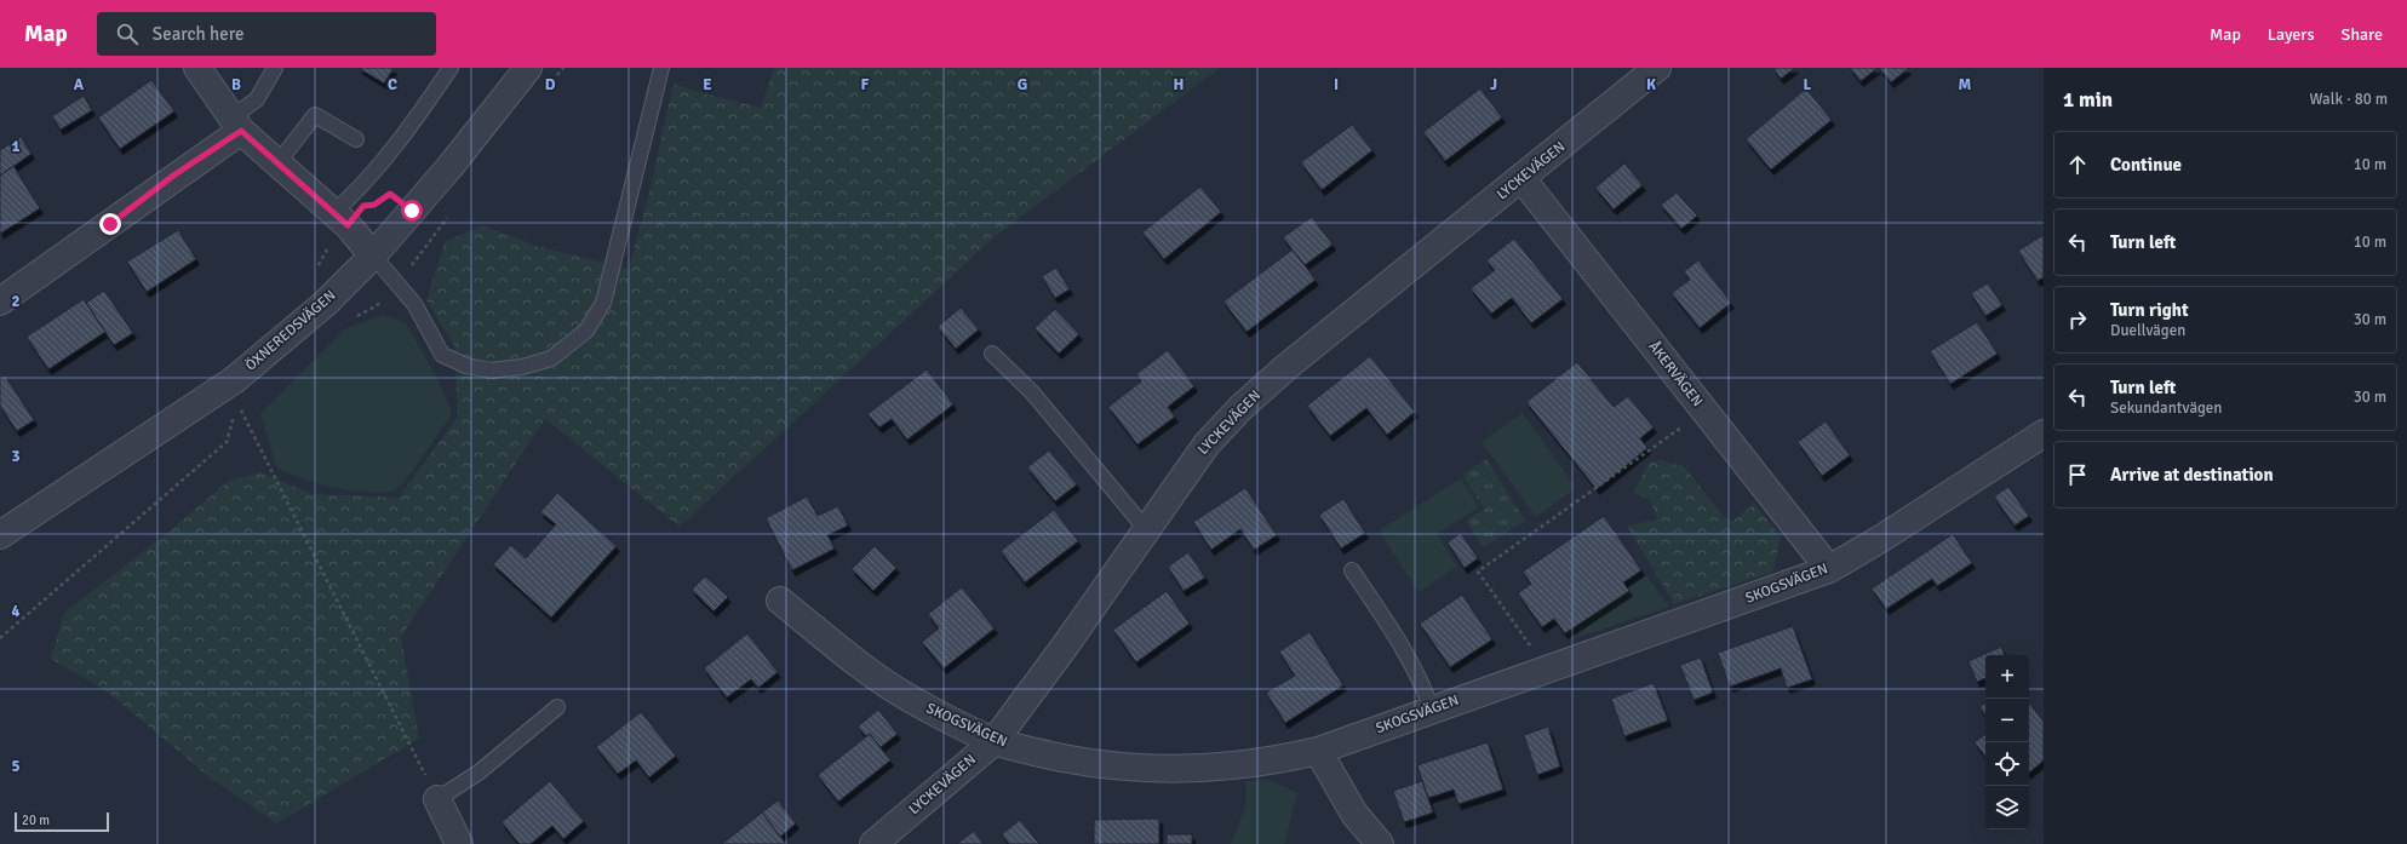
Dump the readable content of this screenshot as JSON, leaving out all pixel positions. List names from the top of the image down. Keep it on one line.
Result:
{"streets":{"street":["LYCKEVÄGEN","ÖXNEREDSVÄGEN","ÅKERVÄGEN","SKOGSVÄGEN"]},"crossings":[["LYCKEVÄGEN","ÅKERVÄGEN"],["LYCKEVÄGEN","SKOGSVÄGEN"],["ÅKERVÄGEN","SKOGSVÄGEN"]],"scale_bar":"20 m","page":{"header":"Map","search":"Search here","nav":["Map","Layers","Share"],"heading":["1 min","Walk · 80 m"],"list":[["Continue","10 m"],["Turn left","10 m"],["Turn right","Duellvägen","30 m"],["Turn left","Sekundantvägen","30 m"],"Arrive at destination"],"map_buttons":["+","−"],"scale":"20 m"},"grid":{"columns":["A","B","C","D","E","F","G","H","I","J","K","L","M"],"rows":["1","2","3","4","5"]}}
